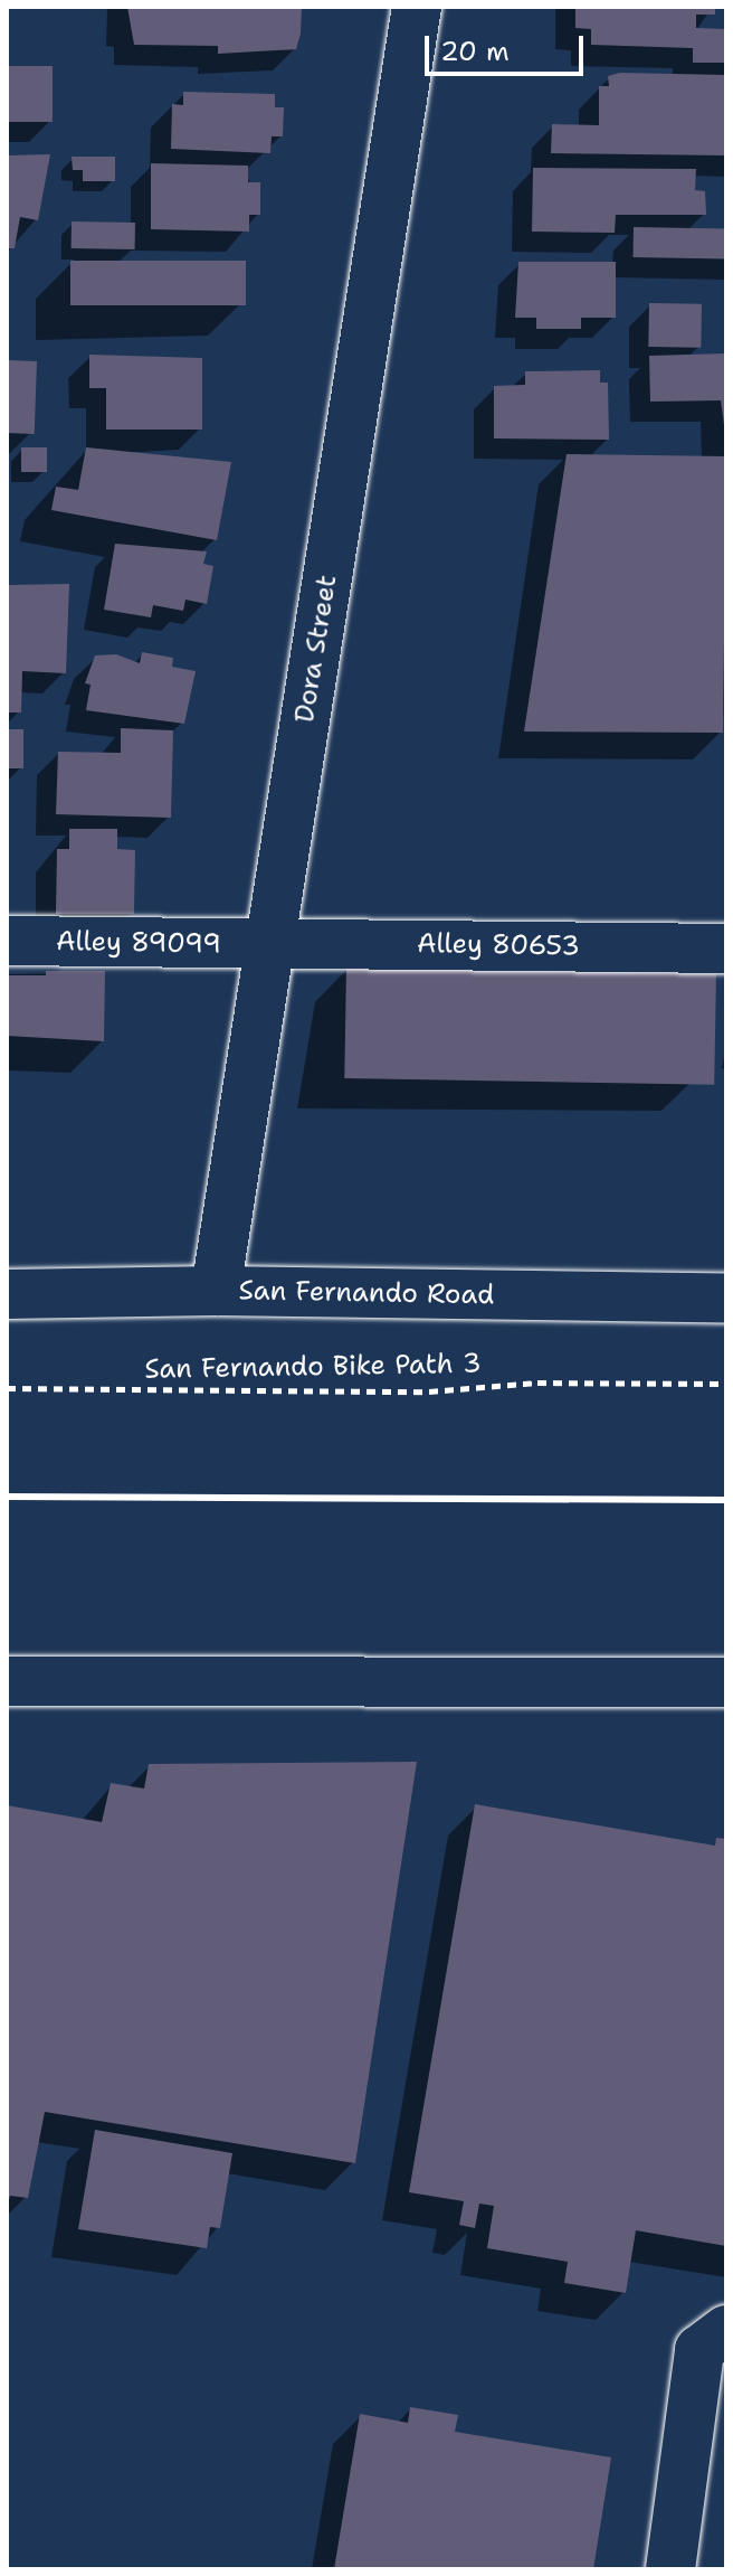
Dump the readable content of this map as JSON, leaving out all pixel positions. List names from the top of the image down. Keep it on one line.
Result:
{"streets":{"street":["Dora Street","Alley 89099","Alley 80653","San Fernando Road"],"path":["San Fernando Bike Path 3"]},"crossings":[["Dora Street","Alley 89099"],["Dora Street","Alley 80653"],["Dora Street","San Fernando Road"],["Alley 89099","Alley 80653"]],"scale_bar":"20 m"}
